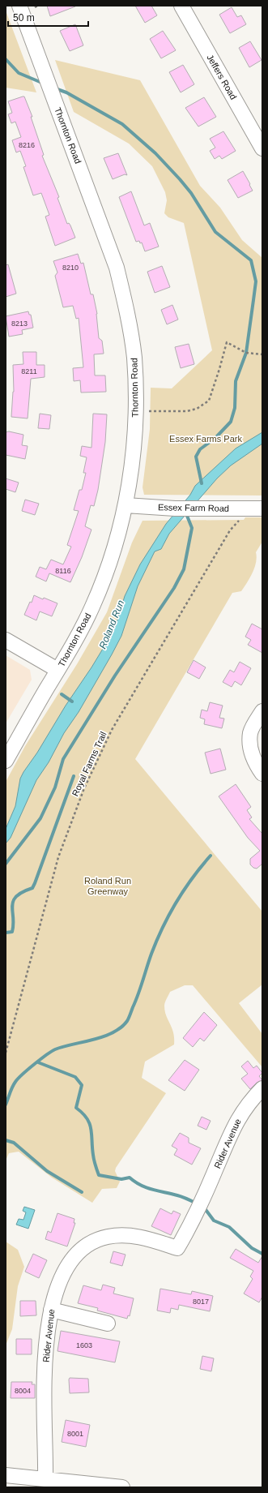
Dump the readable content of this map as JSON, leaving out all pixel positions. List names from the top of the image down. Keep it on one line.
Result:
{"streets":{"street":["Jeffers Road","Thornton Road","Essex Farm Road","Rider Avenue"],"path":["Royal Farms Trail"]},"crossings":[["Thornton Road","Essex Farm Road"],["Essex Farm Road","Royal Farms Trail"]],"water":["Roland Run"],"parks":["Essex Farms Park","Roland Run Greenway"],"house_numbers":["8216","8210","8213","8211","8116","8017","1603","8004","8001"],"scale_bar":"50 m"}
